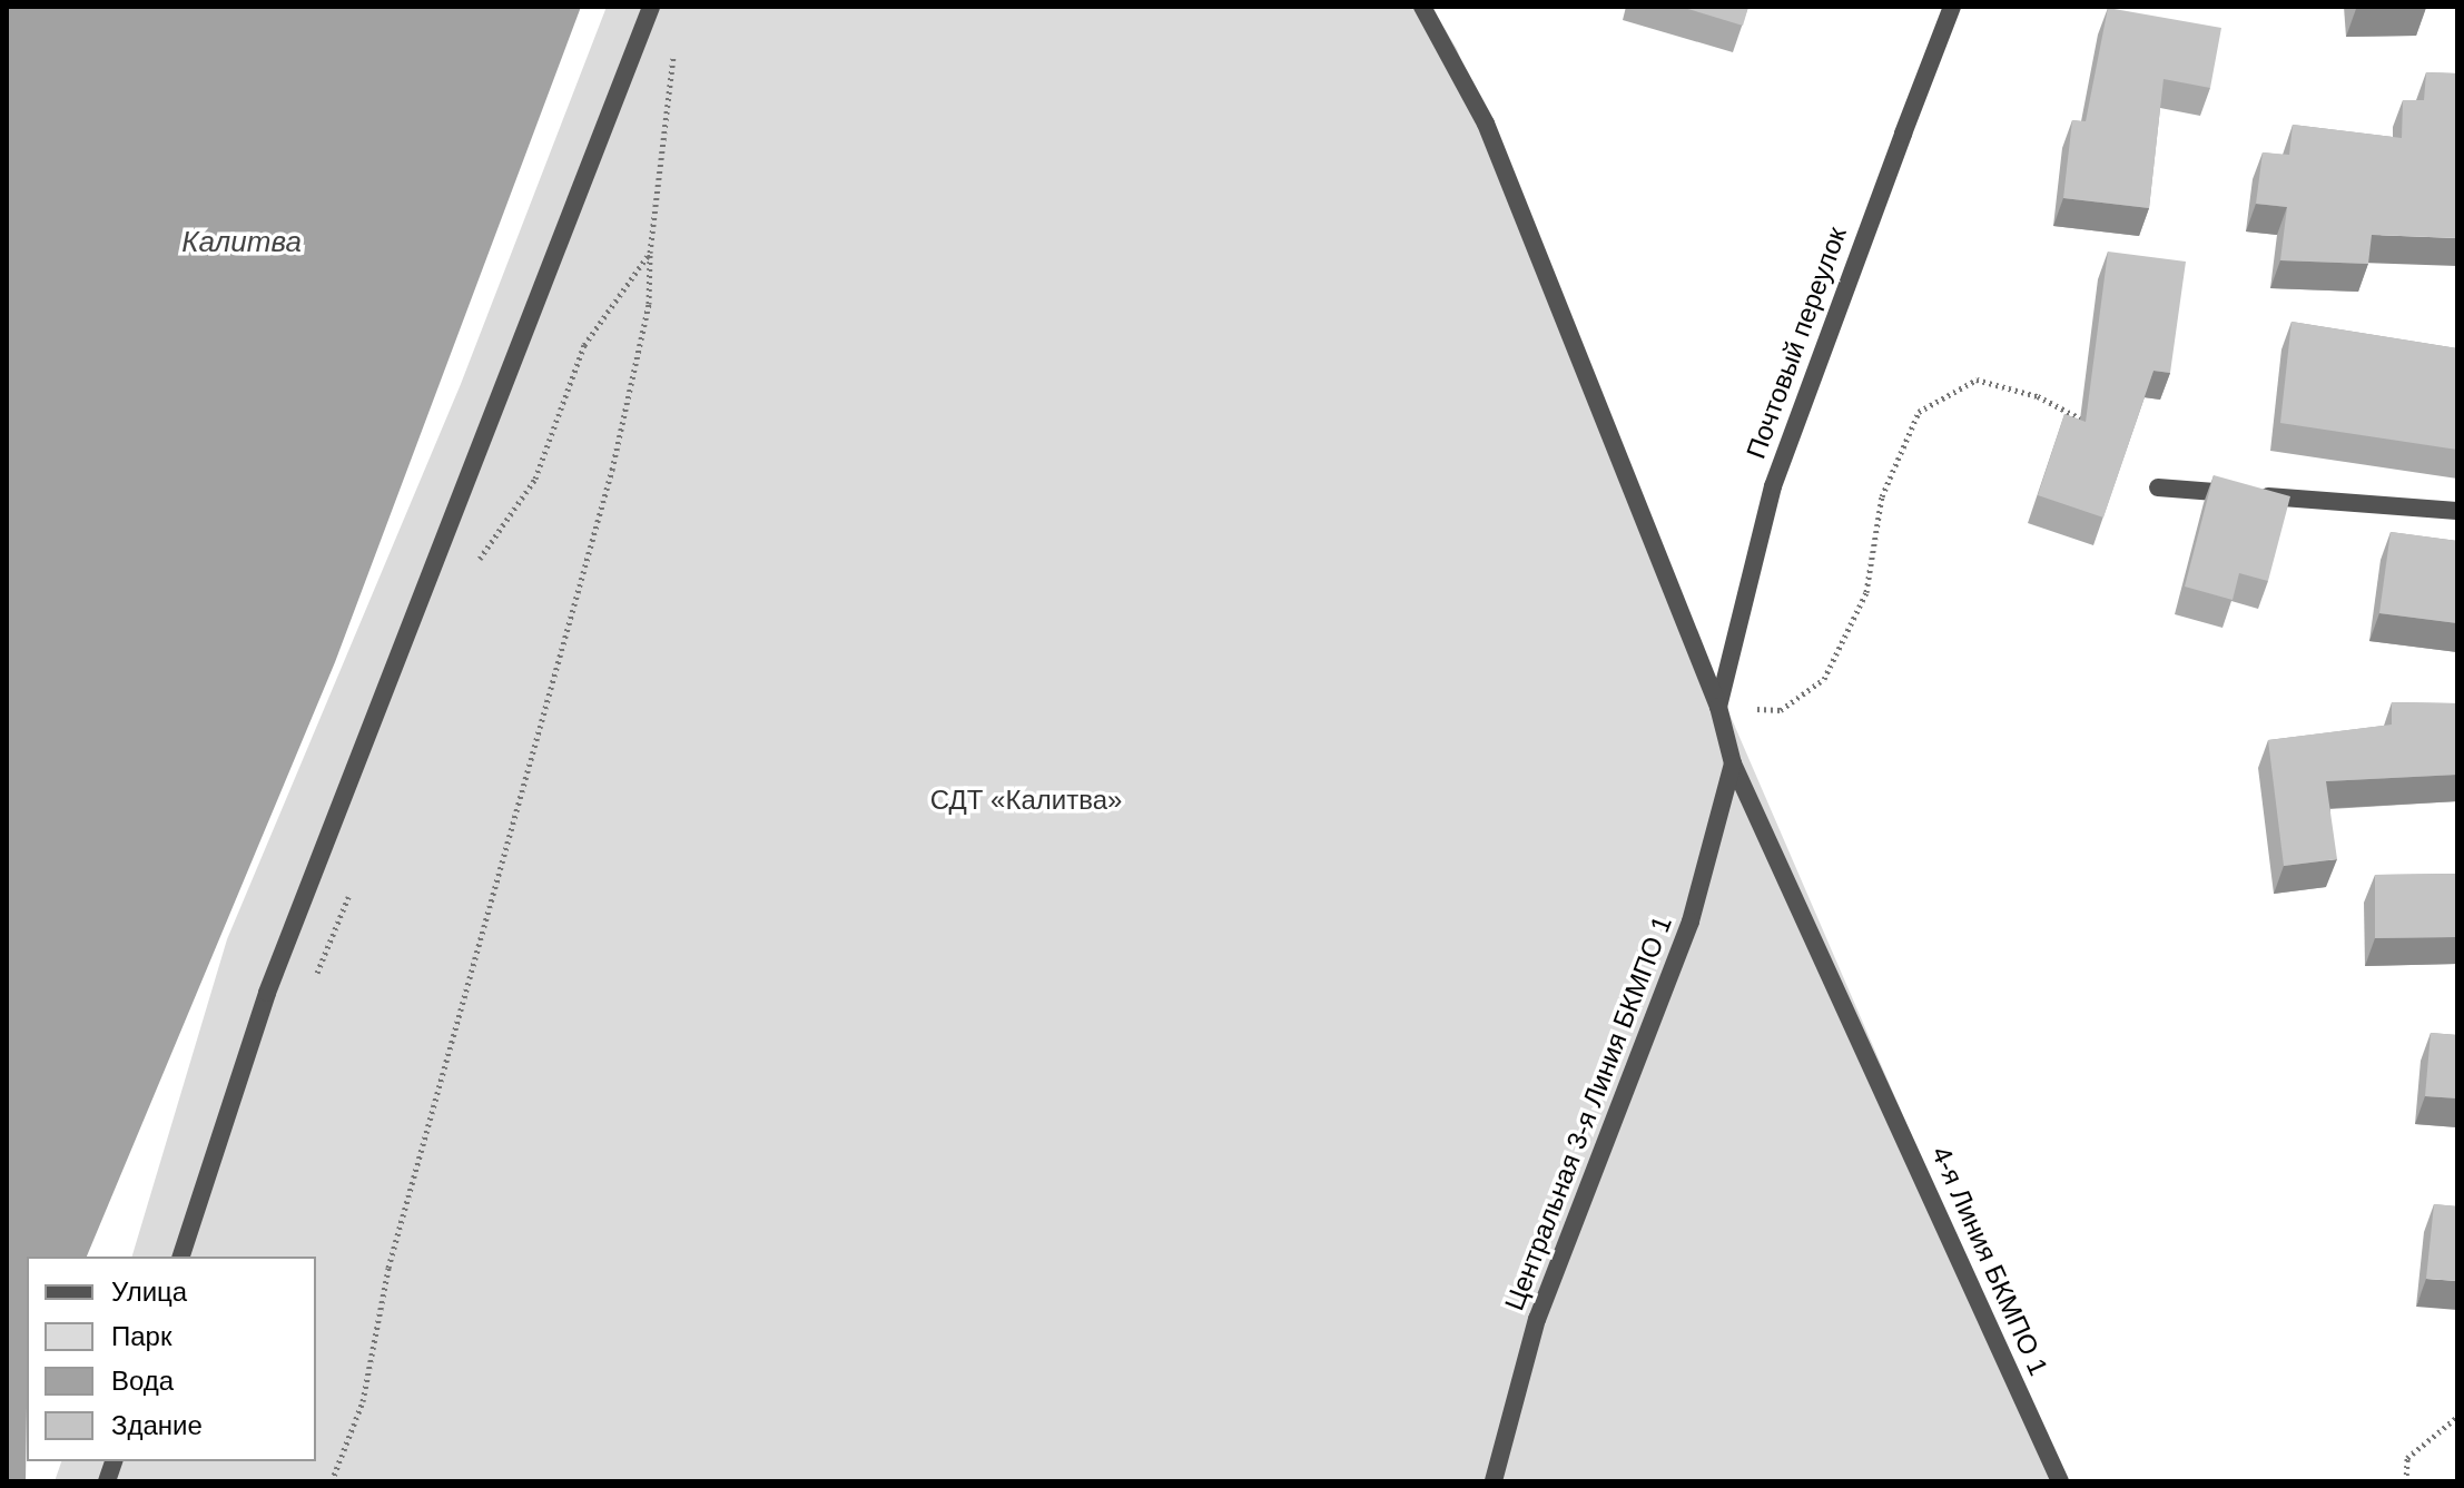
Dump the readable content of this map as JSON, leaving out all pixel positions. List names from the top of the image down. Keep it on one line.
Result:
{"streets":{"street":["Почтовый переулок","Центральная 3-я Линия БКМПО 1","4-я Линия БКМПО 1"]},"crossings":[["Почтовый переулок","4-я Линия БКМПО 1"],["Центральная 3-я Линия БКМПО 1","4-я Линия БКМПО 1"]],"water":["Калитва"],"parks":["СДТ «Калитва»"],"legend":["Улица","Парк","Вода","Здание"]}
